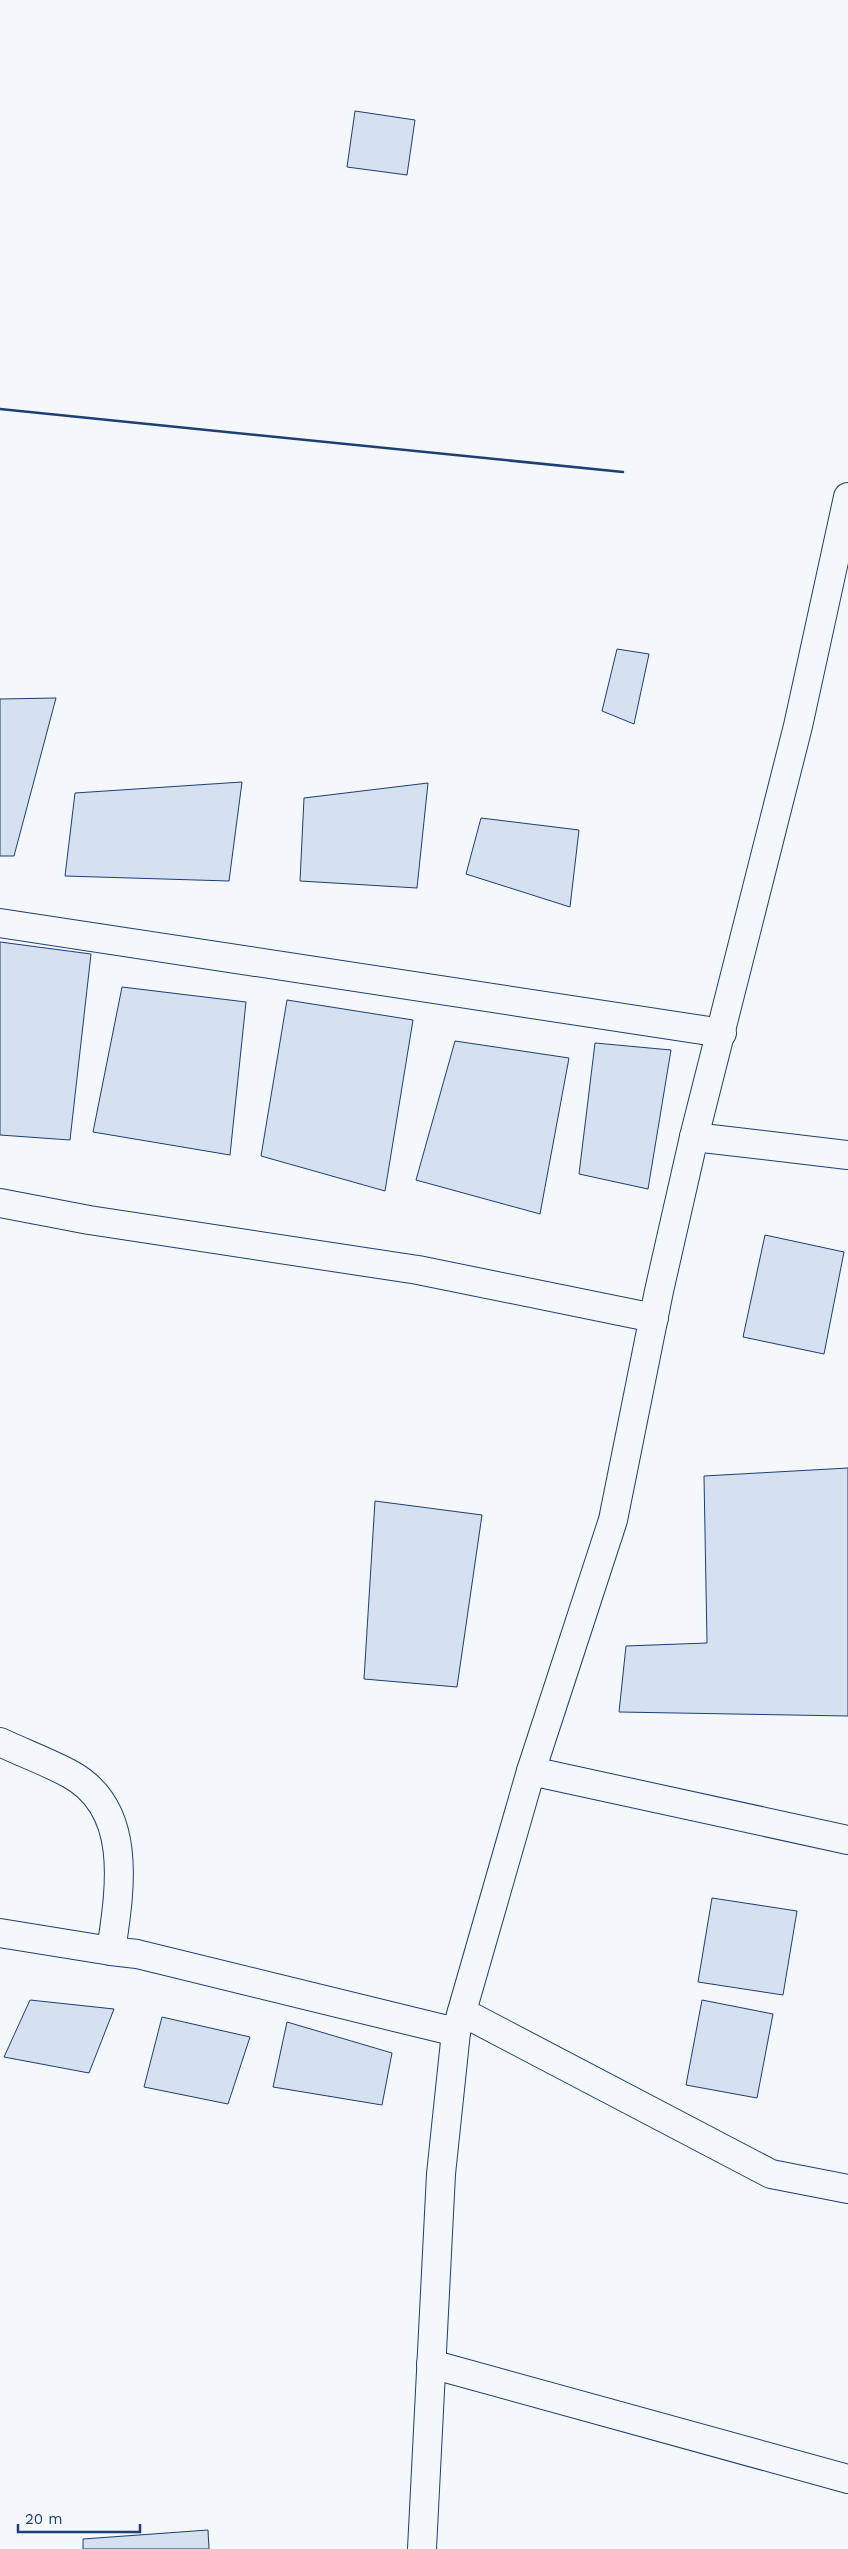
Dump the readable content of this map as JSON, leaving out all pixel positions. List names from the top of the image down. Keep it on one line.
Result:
{"scale_bar":"20 m"}
